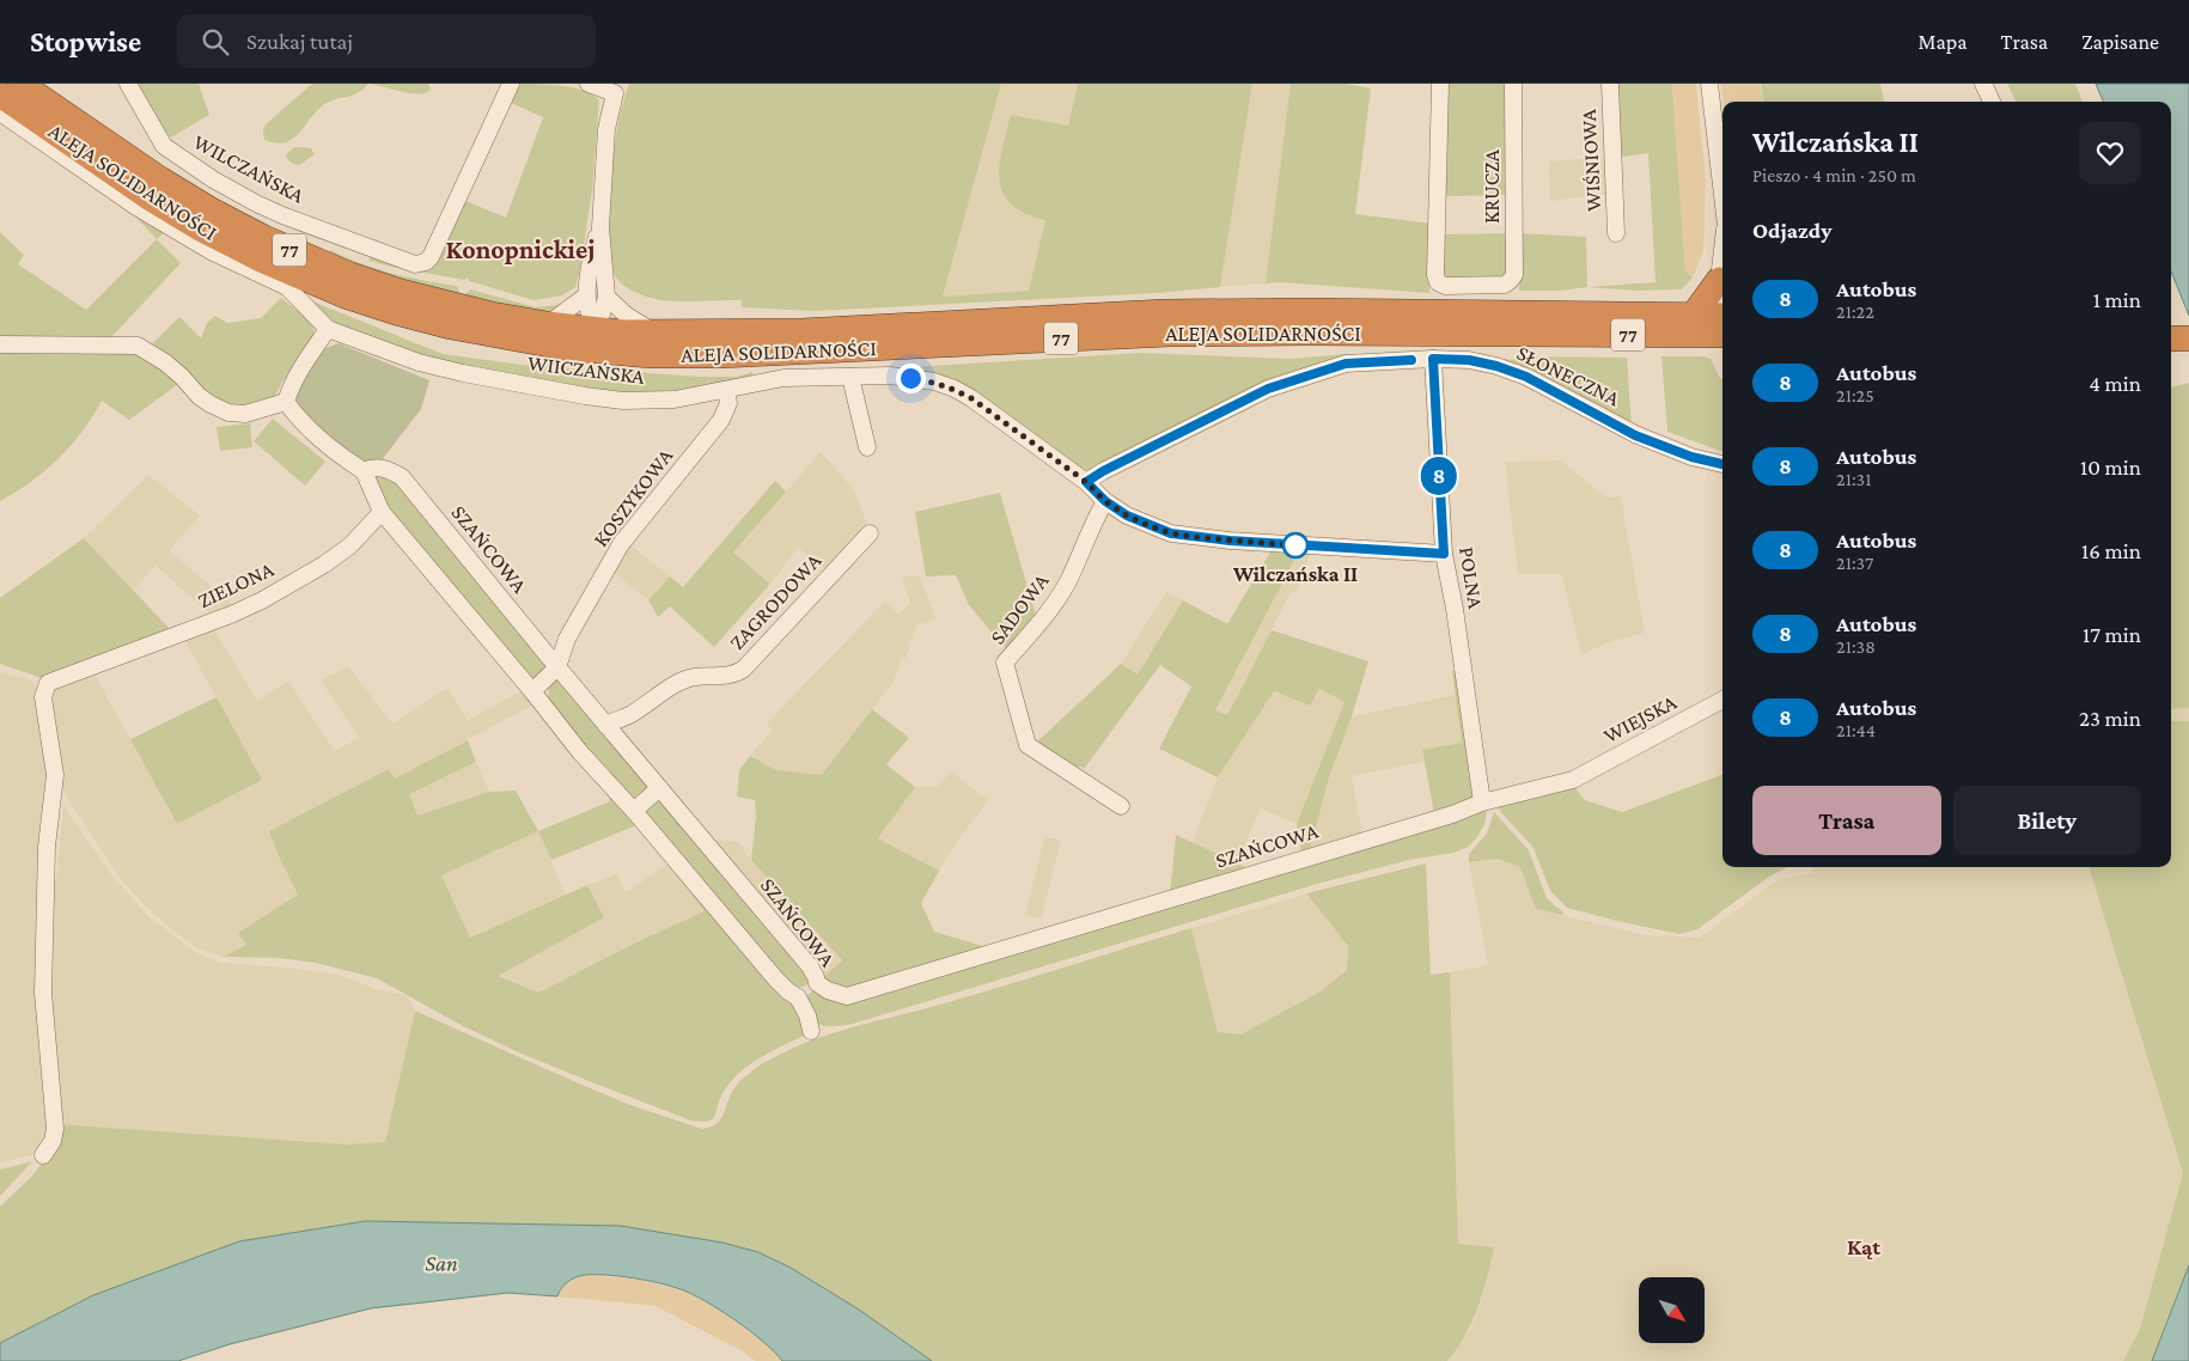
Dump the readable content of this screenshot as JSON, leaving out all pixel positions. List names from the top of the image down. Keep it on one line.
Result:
{"streets":{"highway":["ALEJA SOLIDARNOŚCI","77"],"street":["WIŚNIOWA","WILCZAŃSKA","KRUCZA","WIICZAŃSKA","SŁONECZNA","KOSZYKOWA","SZAŃCOWA","POLNA","ZIELONA","ZAGRODOWA","SADOWA","WIEJSKA"]},"crossings":[["WIICZAŃSKA","SŁONECZNA"],["WIICZAŃSKA","KOSZYKOWA"],["WIICZAŃSKA","POLNA"],["WIICZAŃSKA","SADOWA"],["SŁONECZNA","POLNA"],["KOSZYKOWA","SZAŃCOWA"],["SZAŃCOWA","POLNA"],["SZAŃCOWA","ZAGRODOWA"],["SZAŃCOWA","WIEJSKA"]],"districts":["Konopnickiej","Kąt"],"water":["San"],"places":["Wilczańska II"],"lines":["bus line 8"],"north":"bottom right","page":{"header":"Stopwise","search":"Szukaj tutaj","nav":["Mapa","Trasa","Zapisane"],"on_map":"8","heading":[["Wilczańska II","Pieszo · 4 min · 250 m"],"Odjazdy"],"list":[{"mark":"8","name":"Autobus","note":"21:22","value":"1 min"},{"mark":"8","name":"Autobus","note":"21:25","value":"4 min"},{"mark":"8","name":"Autobus","note":"21:31","value":"10 min"},{"mark":"8","name":"Autobus","note":"21:37","value":"16 min"},{"mark":"8","name":"Autobus","note":"21:38","value":"17 min"},{"mark":"8","name":"Autobus","note":"21:44","value":"23 min"}],"buttons":["Trasa","Bilety"]}}
